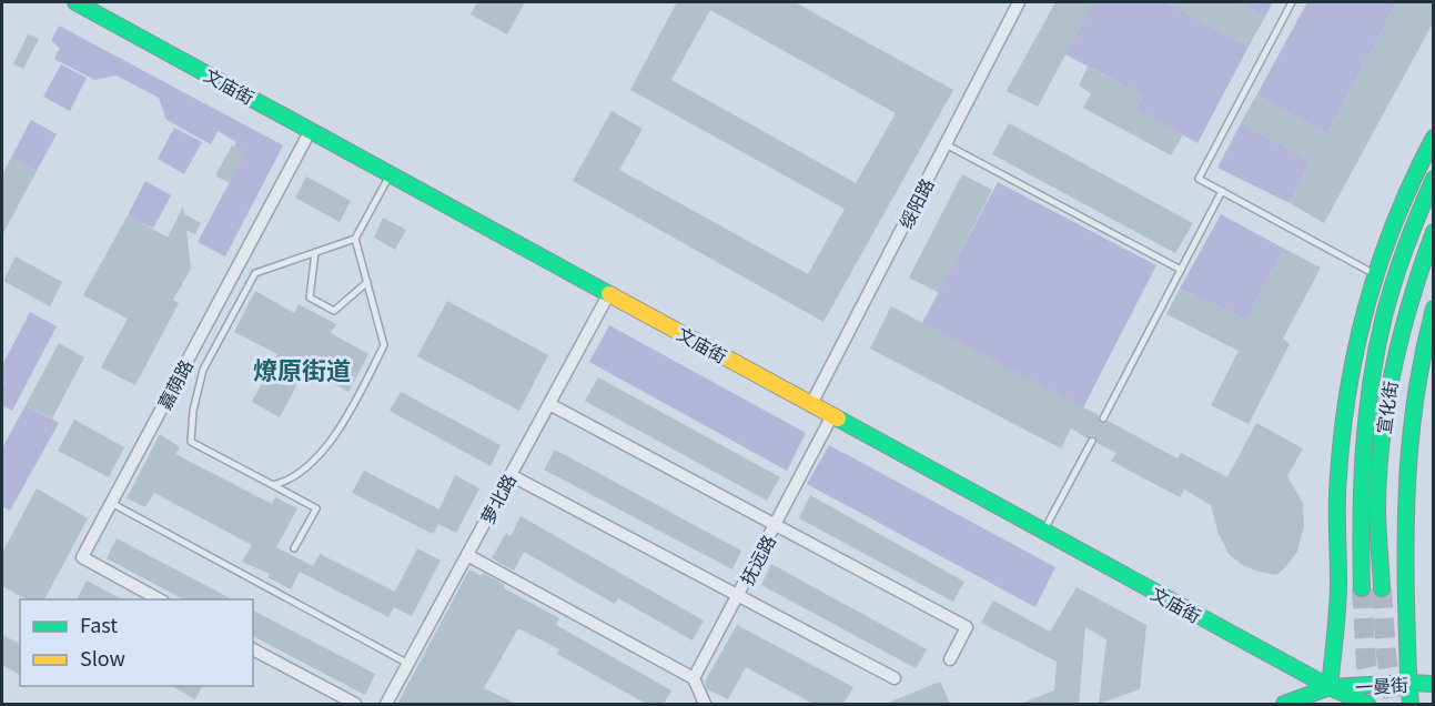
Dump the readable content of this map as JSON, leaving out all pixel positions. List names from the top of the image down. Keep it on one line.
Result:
{"streets":{"main road":["文庙街","宣化街","一曼街"],"street":["绥阳路","嘉荫路","萝北路","抚远路"]},"crossings":[["文庙街","绥阳路"],["文庙街","嘉荫路"],["文庙街","萝北路"],["文庙街","抚远路"],["文庙街","一曼街"]],"districts":["燎原街道"],"legend":["Fast","Slow"]}
